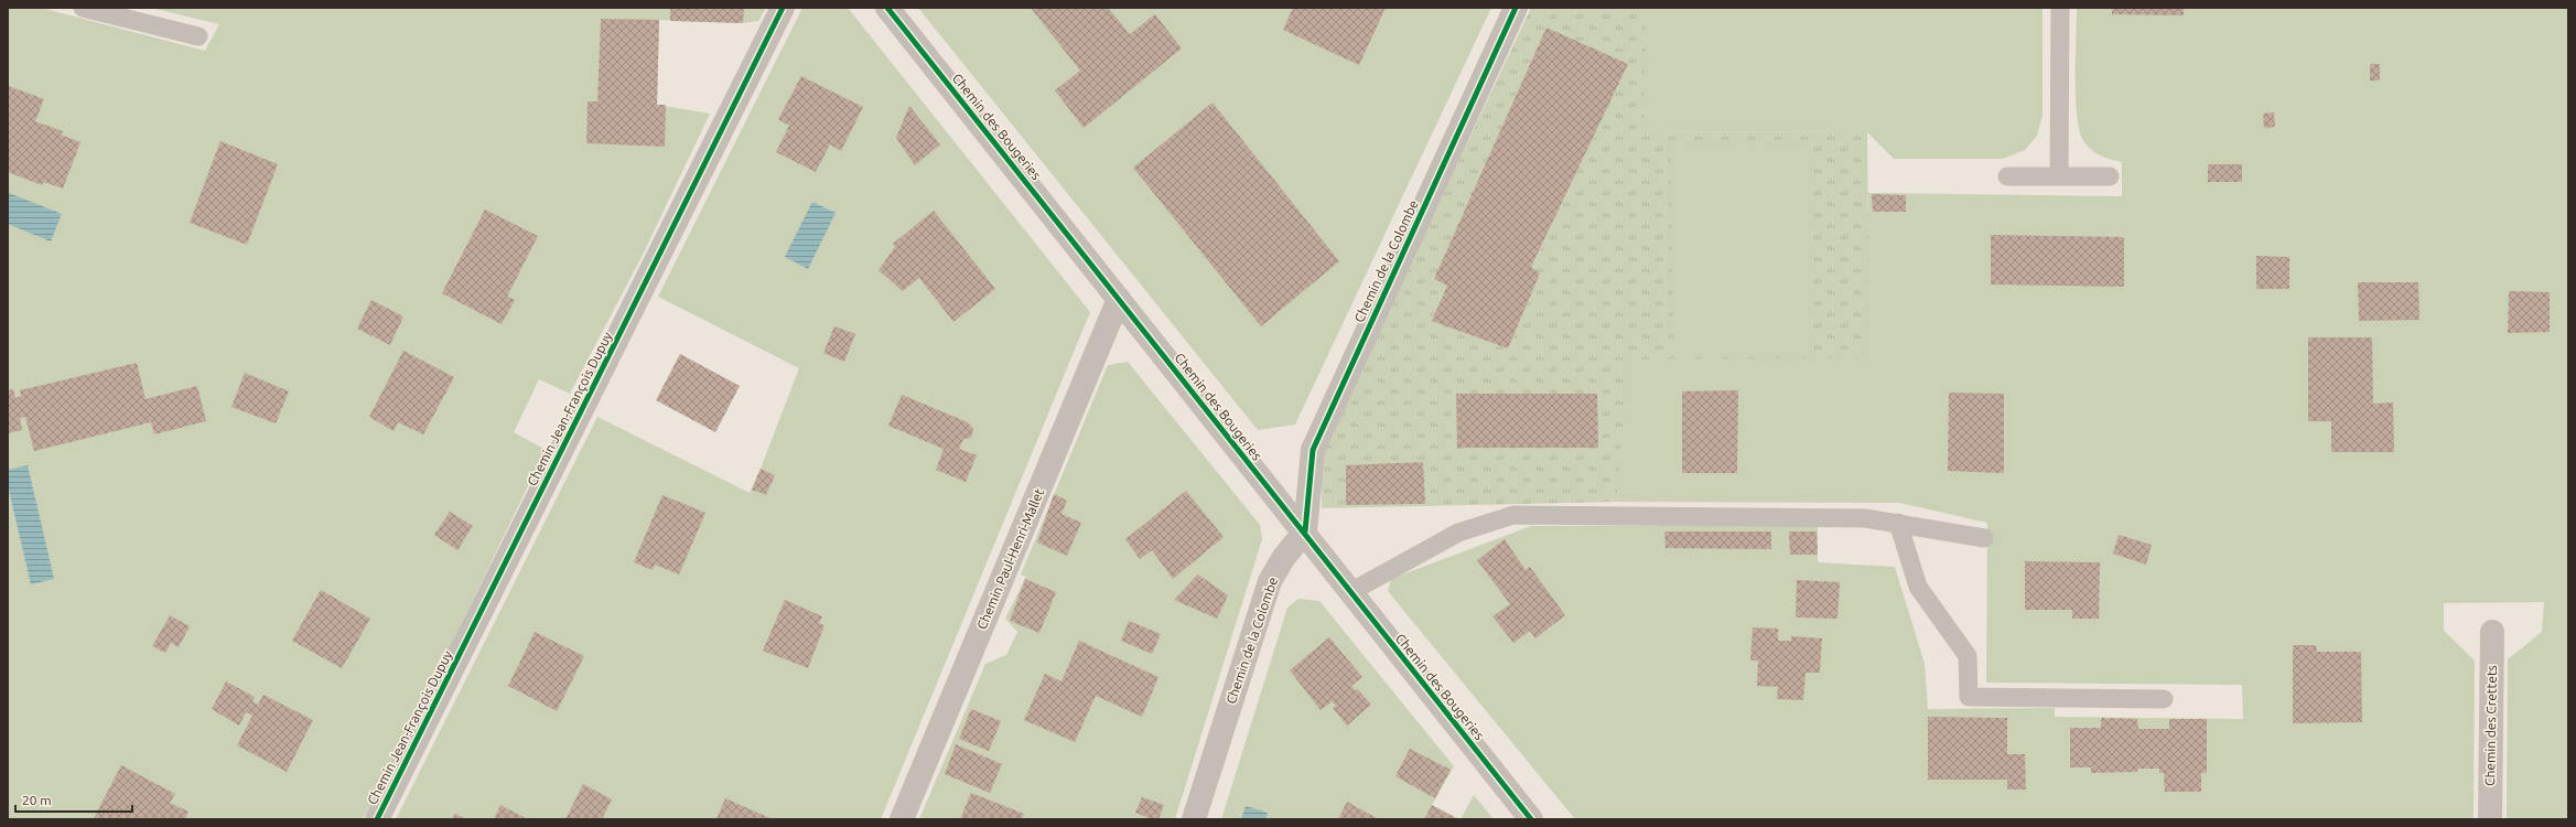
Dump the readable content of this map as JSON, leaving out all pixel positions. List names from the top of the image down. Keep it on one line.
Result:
{"streets":{"street":["Chemin des Bougeries","Chemin de la Colombe","Chemin Jean-François Dupuy","Chemin Paul-Henri-Mallet","Chemin des Crettets"]},"crossings":[["Chemin des Bougeries","Chemin de la Colombe"],["Chemin des Bougeries","Chemin Paul-Henri-Mallet"]],"scale_bar":"20 m"}
